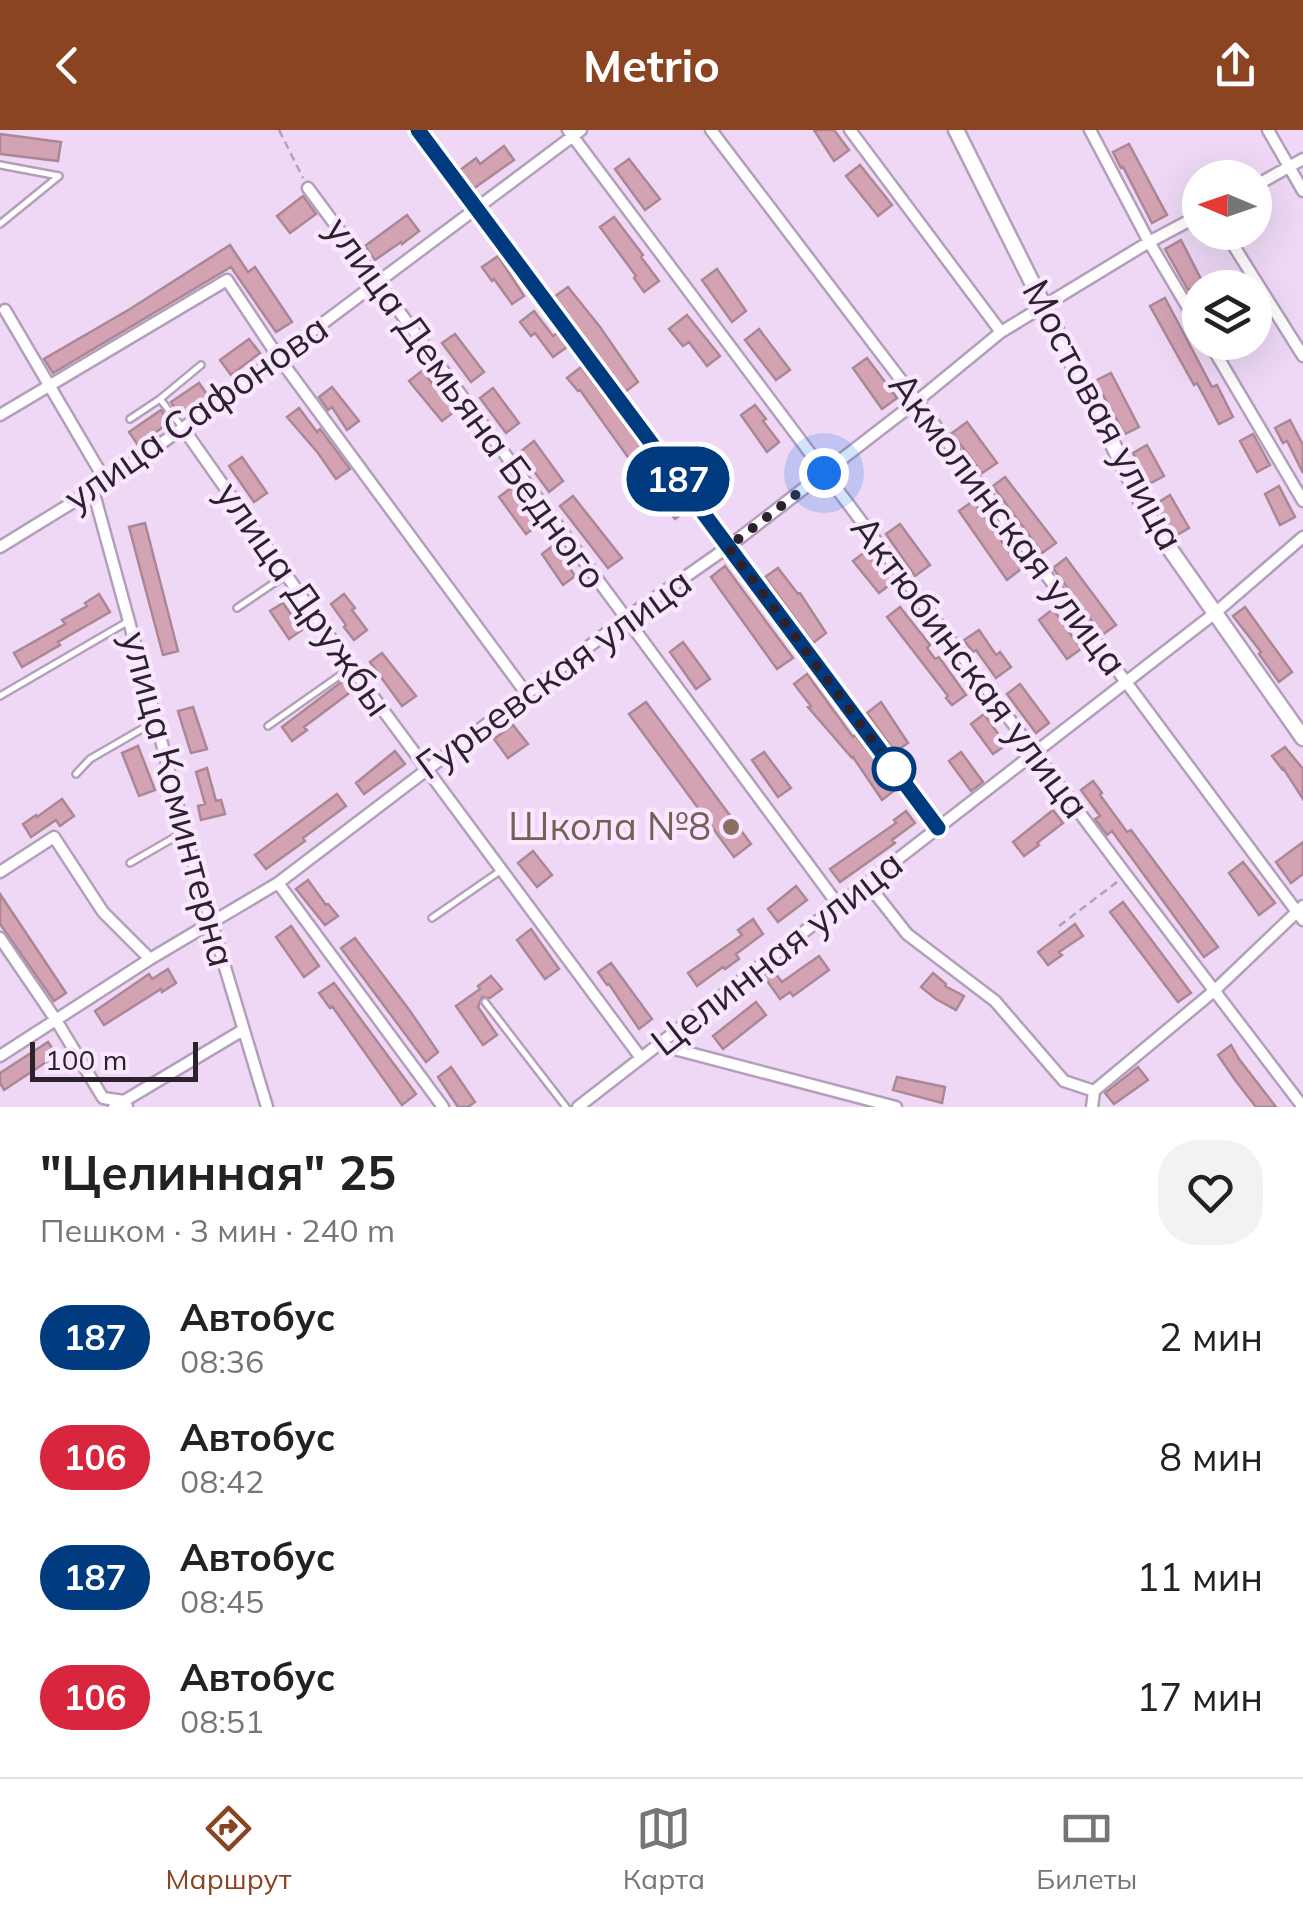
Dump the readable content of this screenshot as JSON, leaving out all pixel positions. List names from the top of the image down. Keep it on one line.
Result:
{"streets":{"street":["улица Демьяна Бедного","улица Сафонова","Мостовая улица","Акмолинская улица","улица Дружбы","Актюбинская улица","Гурьевская улица","улица Коминтерна","Целинная улица"]},"crossings":[["улица Демьяна Бедного","улица Сафонова"],["улица Демьяна Бедного","Гурьевская улица"],["улица Демьяна Бедного","Целинная улица"],["улица Сафонова","улица Дружбы"],["улица Сафонова","Актюбинская улица"],["улица Сафонова","улица Коминтерна"],["Мостовая улица","Гурьевская улица"],["Мостовая улица","Целинная улица"],["Акмолинская улица","Гурьевская улица"],["Акмолинская улица","Целинная улица"],["улица Дружбы","Гурьевская улица"],["улица Дружбы","Целинная улица"],["Актюбинская улица","Гурьевская улица"],["Актюбинская улица","Целинная улица"],["Гурьевская улица","улица Коминтерна"]],"places":["Школа №8"],"lines":["bus line 187"],"scale_bar":"100 m","north":"left","page":{"header":"Metrio","on_map":"187","scale":"100 m","heading":["\"Целинная\" 25","Пешком · 3 мин · 240 m"],"list":[{"mark":"187","name":"Автобус","note":"08:36","value":"2 мин"},{"mark":"106","name":"Автобус","note":"08:42","value":"8 мин"},{"mark":"187","name":"Автобус","note":"08:45","value":"11 мин"},{"mark":"106","name":"Автобус","note":"08:51","value":"17 мин"}],"tabs":["Маршрут","Карта","Билеты"]}}
